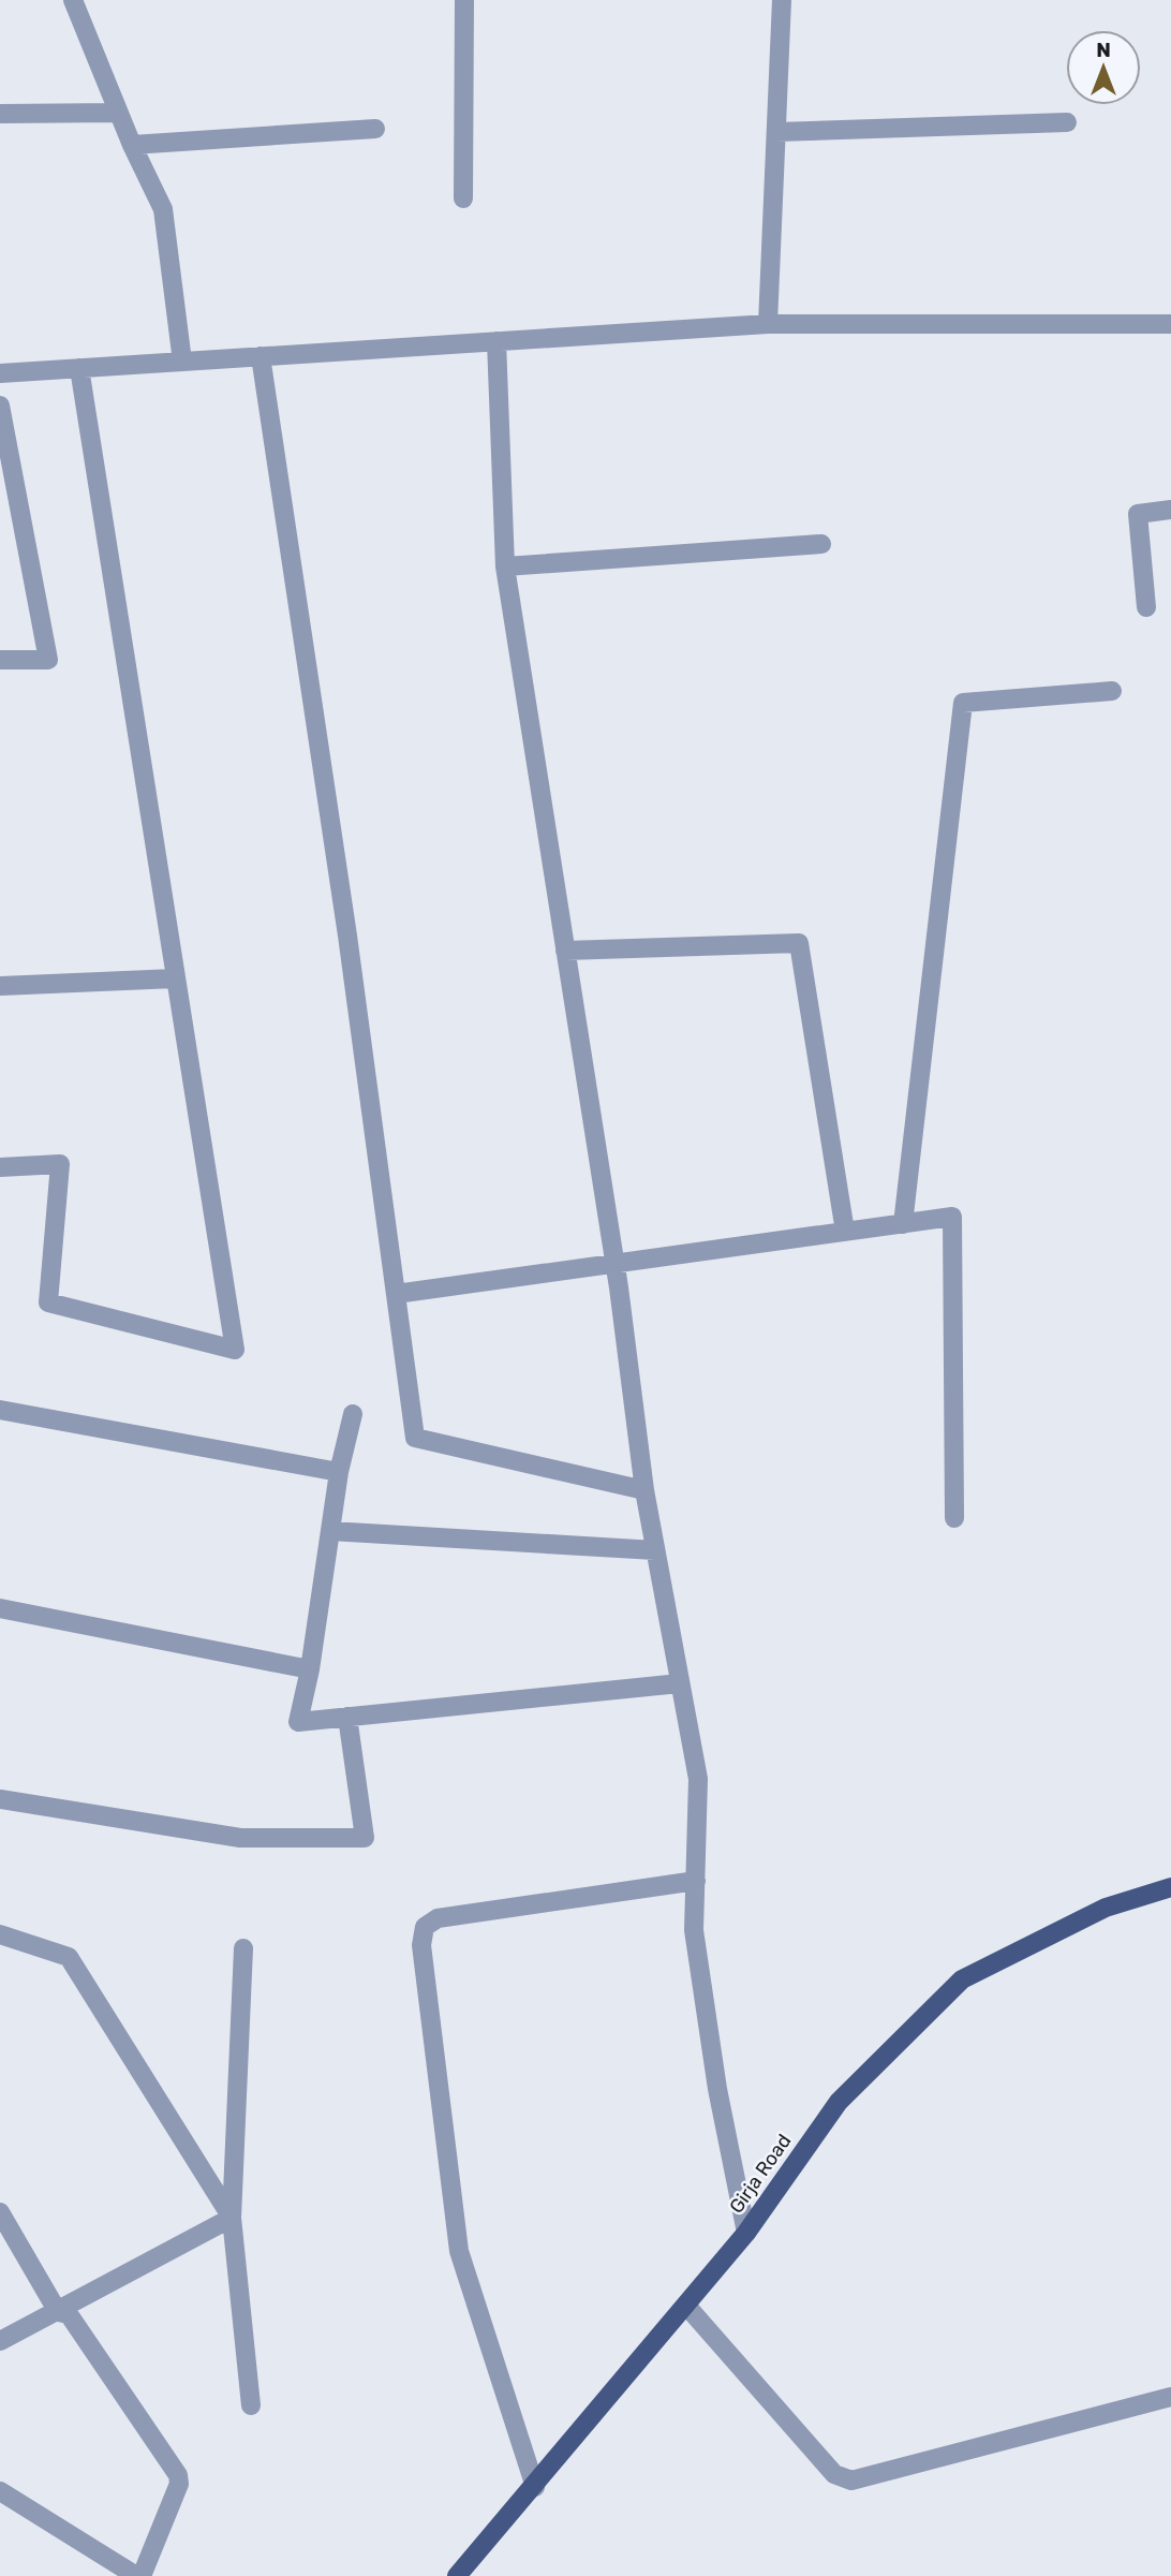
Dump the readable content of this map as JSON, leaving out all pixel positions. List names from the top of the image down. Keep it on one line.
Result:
{"streets":{"main road":["Girja Road"]},"north":"top"}
